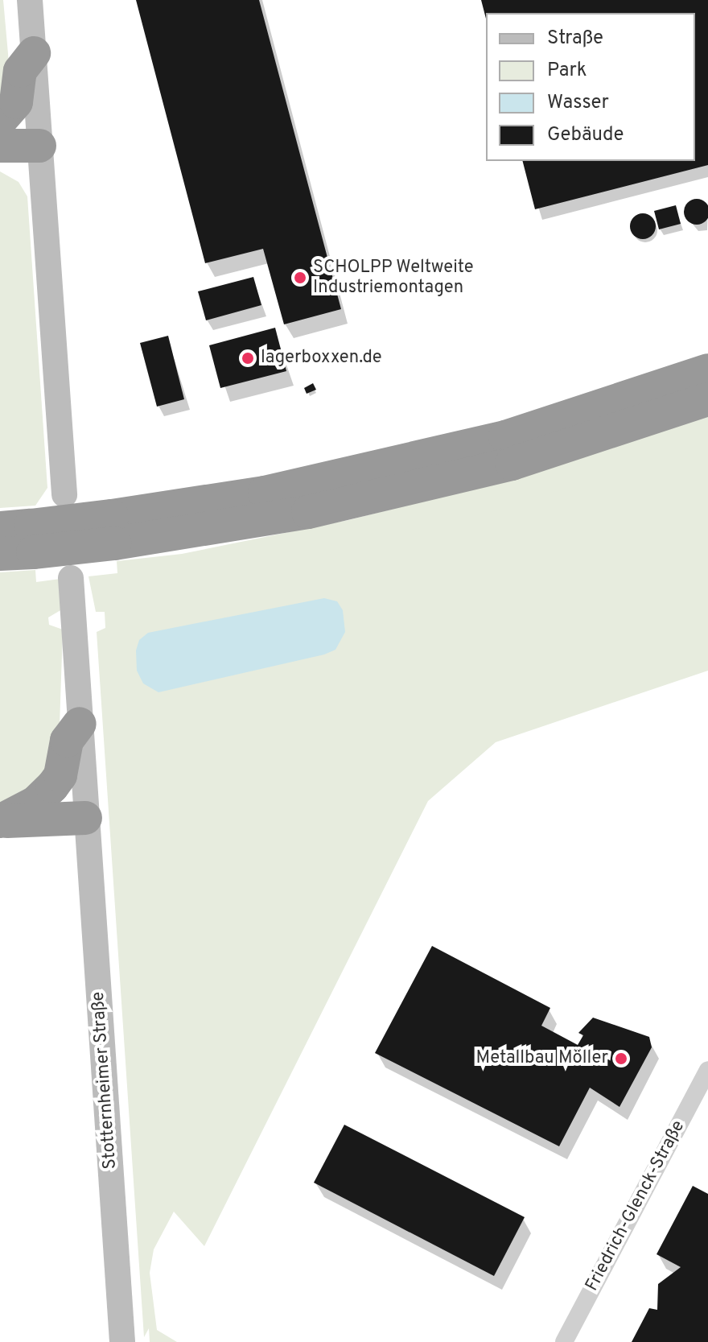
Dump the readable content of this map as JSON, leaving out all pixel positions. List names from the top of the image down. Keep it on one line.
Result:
{"streets":{"main road":["Stotternheimer Straße"],"street":["Friedrich-Glenck-Straße"]},"places":["SCHOLPP Weltweite Industriemontagen","lagerboxxen.de","Metallbau Möller"],"legend":["Straße","Park","Wasser","Gebäude"]}
